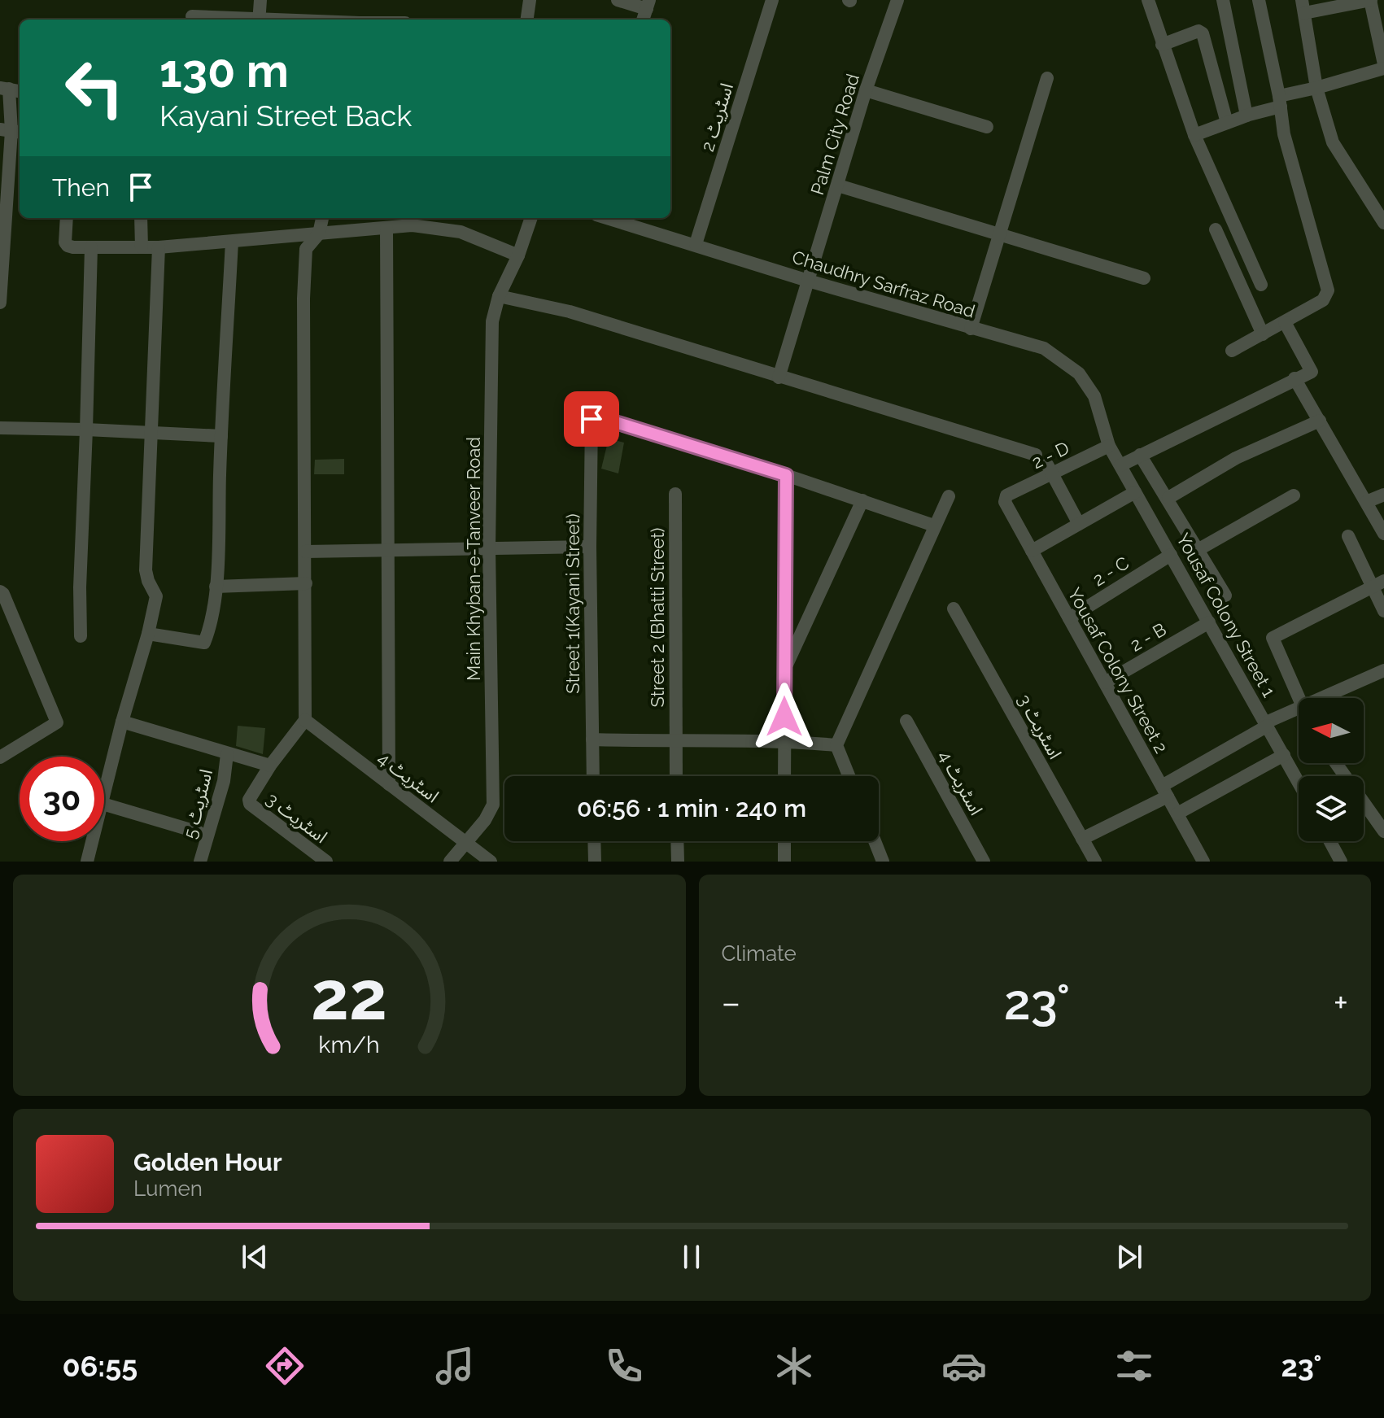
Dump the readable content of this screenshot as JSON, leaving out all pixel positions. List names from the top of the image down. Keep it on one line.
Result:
{"streets":{"street":["اسٹریٹ 2","Palm City Road","Chaudhry Sarfraz Road","2 - D","Main Khyban-e-Tanveer Road","2 - C","Street 1(Kayani Street)","Yousaf Colony Street 1","Street 2 (Bhatti Street)","2 - B","Yousaf Colony Street 2","اسٹریٹ 3","اسٹریٹ 4","اسٹریٹ 5"]},"crossings":[["اسٹریٹ 2","Chaudhry Sarfraz Road"],["Palm City Road","Chaudhry Sarfraz Road"],["Chaudhry Sarfraz Road","2 - D"],["Chaudhry Sarfraz Road","Yousaf Colony Street 1"],["2 - D","Yousaf Colony Street 1"],["2 - D","Yousaf Colony Street 2"],["Main Khyban-e-Tanveer Road","اسٹریٹ 4"],["2 - C","Yousaf Colony Street 1"],["2 - C","Yousaf Colony Street 2"],["Yousaf Colony Street 1","2 - B"],["2 - B","Yousaf Colony Street 2"]],"north":"left","page":{"turn":["130 m","Kayani Street Back"],"then":"Then","limit":"30","trip":"06:56 · 1 min · 240 m","tile":"Climate","heat":["−","23°","+"],"song":["Golden Hour","Lumen"],"tabs":["06:55","23°"],"gauge":["22","km/h"]}}
